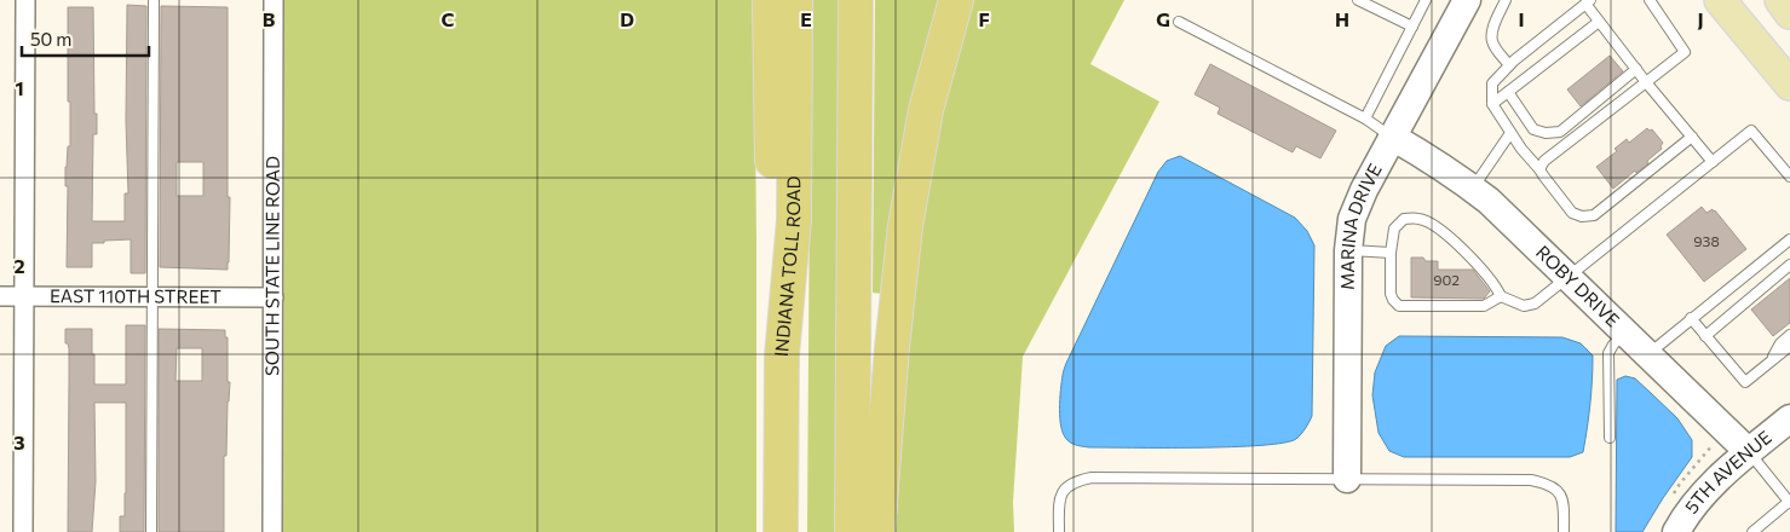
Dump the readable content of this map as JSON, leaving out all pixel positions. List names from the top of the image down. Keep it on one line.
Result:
{"streets":{"highway":["INDIANA TOLL ROAD"],"street":["MARINA DRIVE","SOUTH STATE LINE ROAD","ROBY DRIVE","EAST 110TH STREET","5TH AVENUE"]},"crossings":[["MARINA DRIVE","ROBY DRIVE"],["SOUTH STATE LINE ROAD","EAST 110TH STREET"],["ROBY DRIVE","5TH AVENUE"]],"house_numbers":["938","902"],"scale_bar":"50 m","grid":{"columns":["B","C","D","E","F","G","H","I","J"],"rows":["1","2","3"]}}
